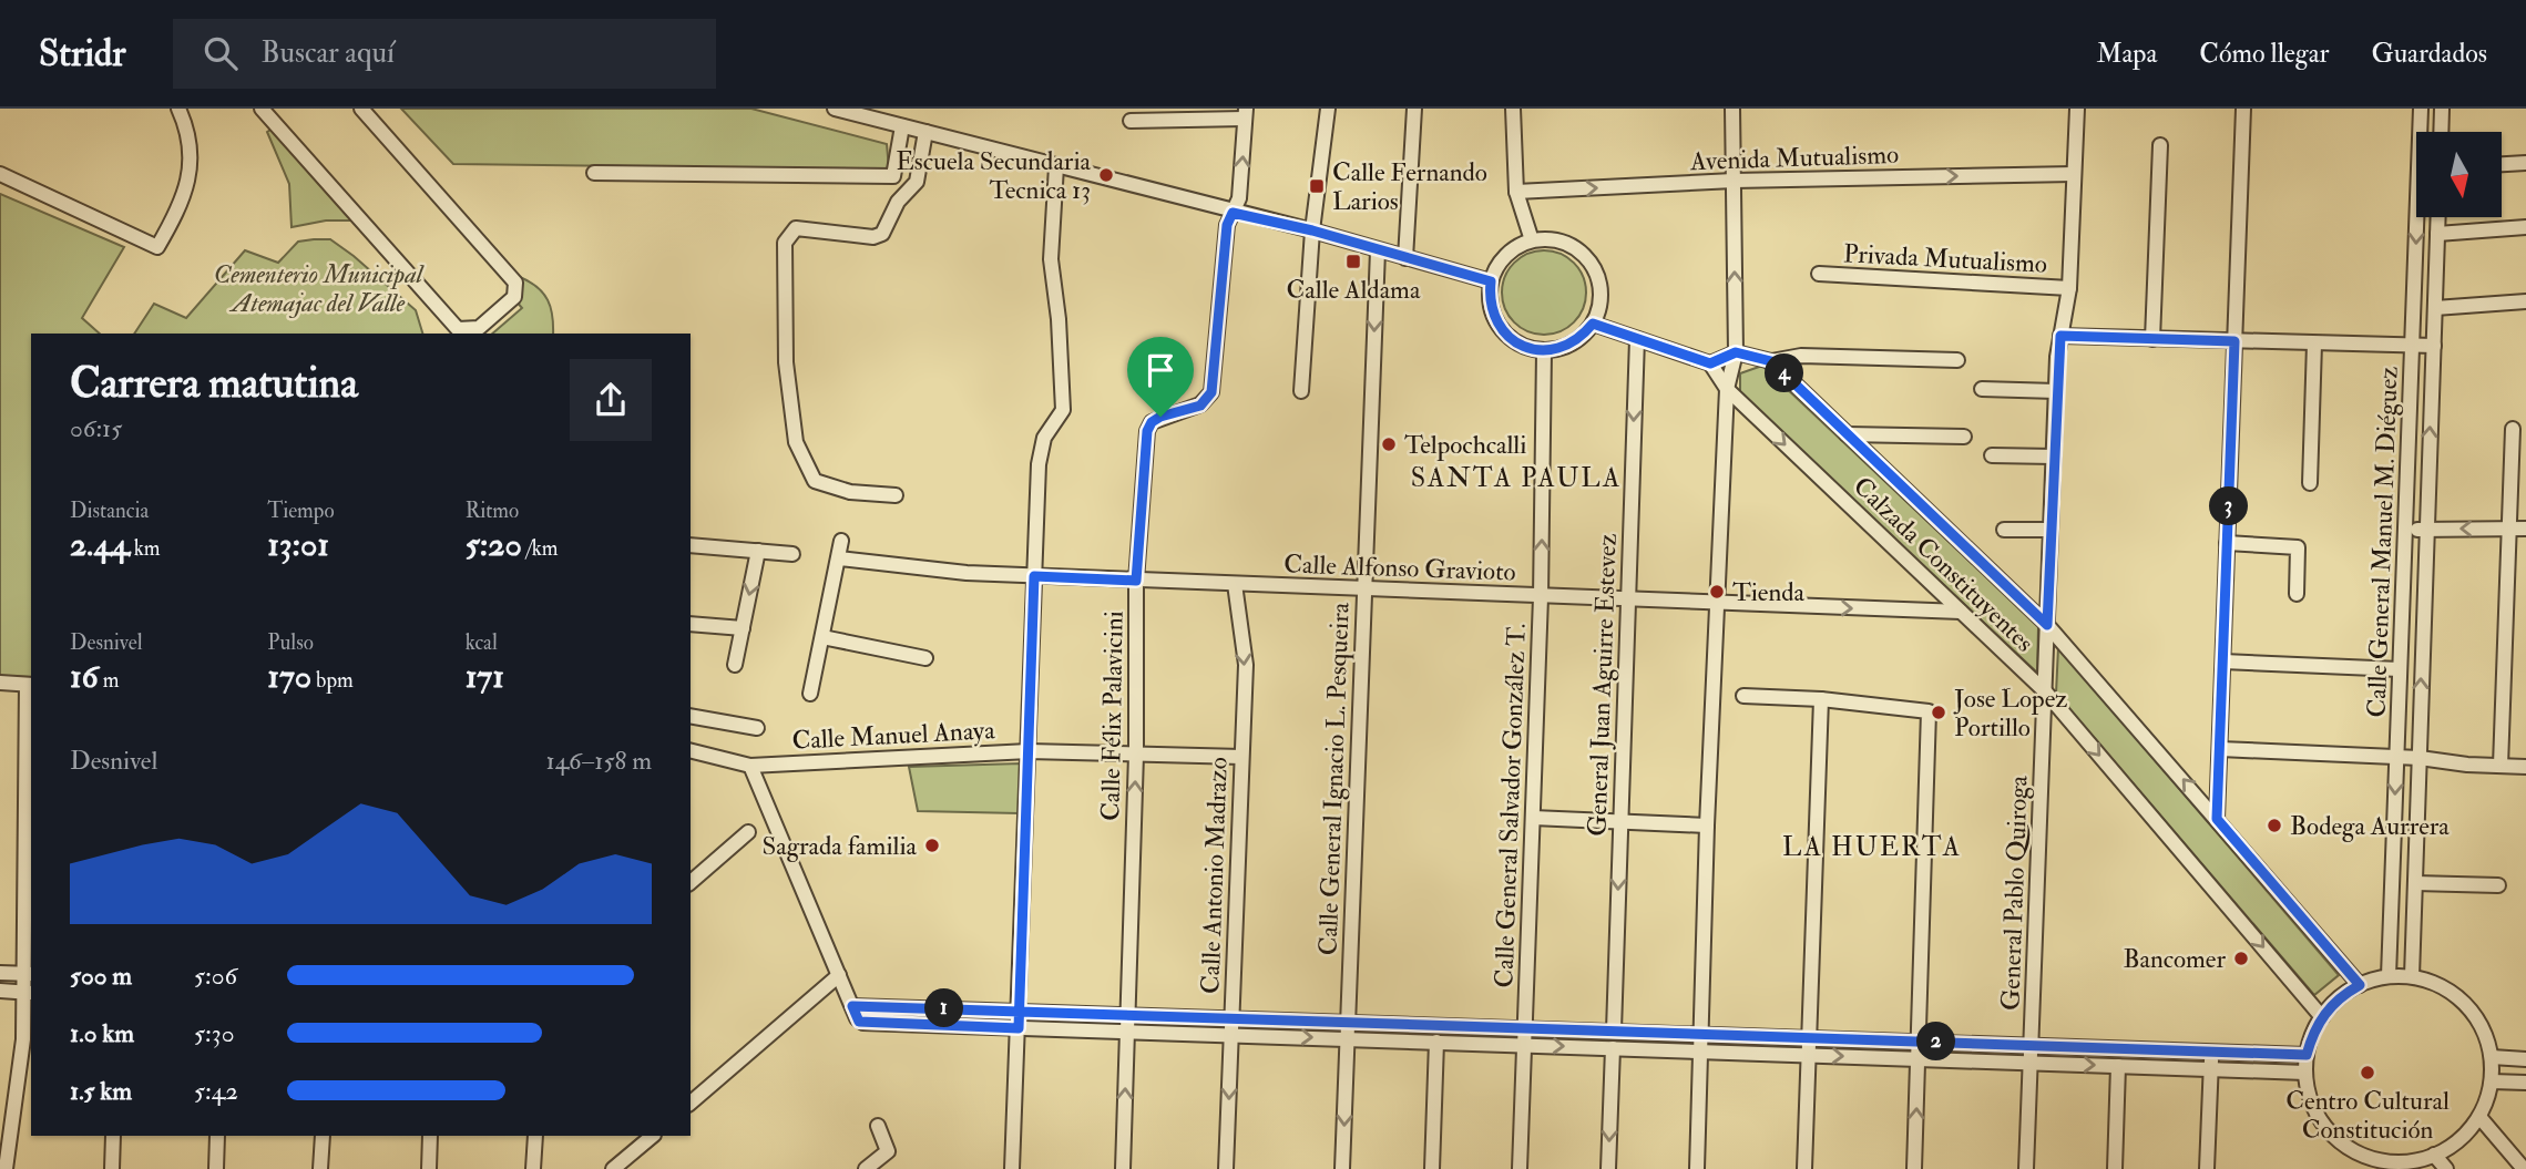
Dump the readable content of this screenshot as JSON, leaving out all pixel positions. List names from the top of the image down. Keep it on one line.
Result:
{"streets":{"street":["Avenida Mutualismo","Privada Mutualismo","Calle General Manuel M. Diéguez","Calzada Constituyentes","Calle Alfonso Gravioto","General Juan Aguirre Estevez","Calle Félix Palavicini","Calle Manuel Anaya","Calle General Ignacio L. Pesqueira","Calle General Salvador González T.","Calle Antonio Madrazo","General Pablo Quiroga"]},"crossings":[["Avenida Mutualismo","General Pablo Quiroga"],["Privada Mutualismo","General Pablo Quiroga"],["Calle General Manuel M. Diéguez","Calzada Constituyentes"],["Calzada Constituyentes","Calle Alfonso Gravioto"],["Calzada Constituyentes","General Pablo Quiroga"],["Calle Alfonso Gravioto","General Juan Aguirre Estevez"],["Calle Alfonso Gravioto","Calle Félix Palavicini"],["Calle Alfonso Gravioto","Calle General Ignacio L. Pesqueira"],["Calle Alfonso Gravioto","Calle General Salvador González T."],["Calle Alfonso Gravioto","Calle Antonio Madrazo"],["Calle Félix Palavicini","Calle Manuel Anaya"],["Calle Manuel Anaya","Calle Antonio Madrazo"]],"one_way":["Avenida Mutualismo","Calle Antonio Madrazo"],"districts":["SANTA PAULA","LA HUERTA"],"parks":["Cementerio Municipal Atemajac del Valle"],"places":{"other":["Escuela Secundaria Tecnica 13","Telpochcalli","Tienda","Jose Lopez Portillo","Bodega Aurrera","Sagrada familia","Bancomer","Centro Cultural Constitución"],"transit":["Calle Fernando Larios","Calle Aldama"]},"north":"bottom","page":{"header":"Stridr","search":"Buscar aquí","nav":["Mapa","Cómo llegar","Guardados"],"heading":["Carrera matutina","06:15"],"pins":["4","3","1","2"],"stats":[["Distancia","2.44 km"],["Tiempo","13:01"],["Ritmo","5:20 /km"],["Desnivel","16 m"],["Pulso","170 bpm"],["kcal","171"]],"chart":["Desnivel","146–158 m"],"list":[{"name":"500 m","note":"5:06"},{"name":"1.0 km","note":"5:30"},{"name":"1.5 km","note":"5:42"}]}}
